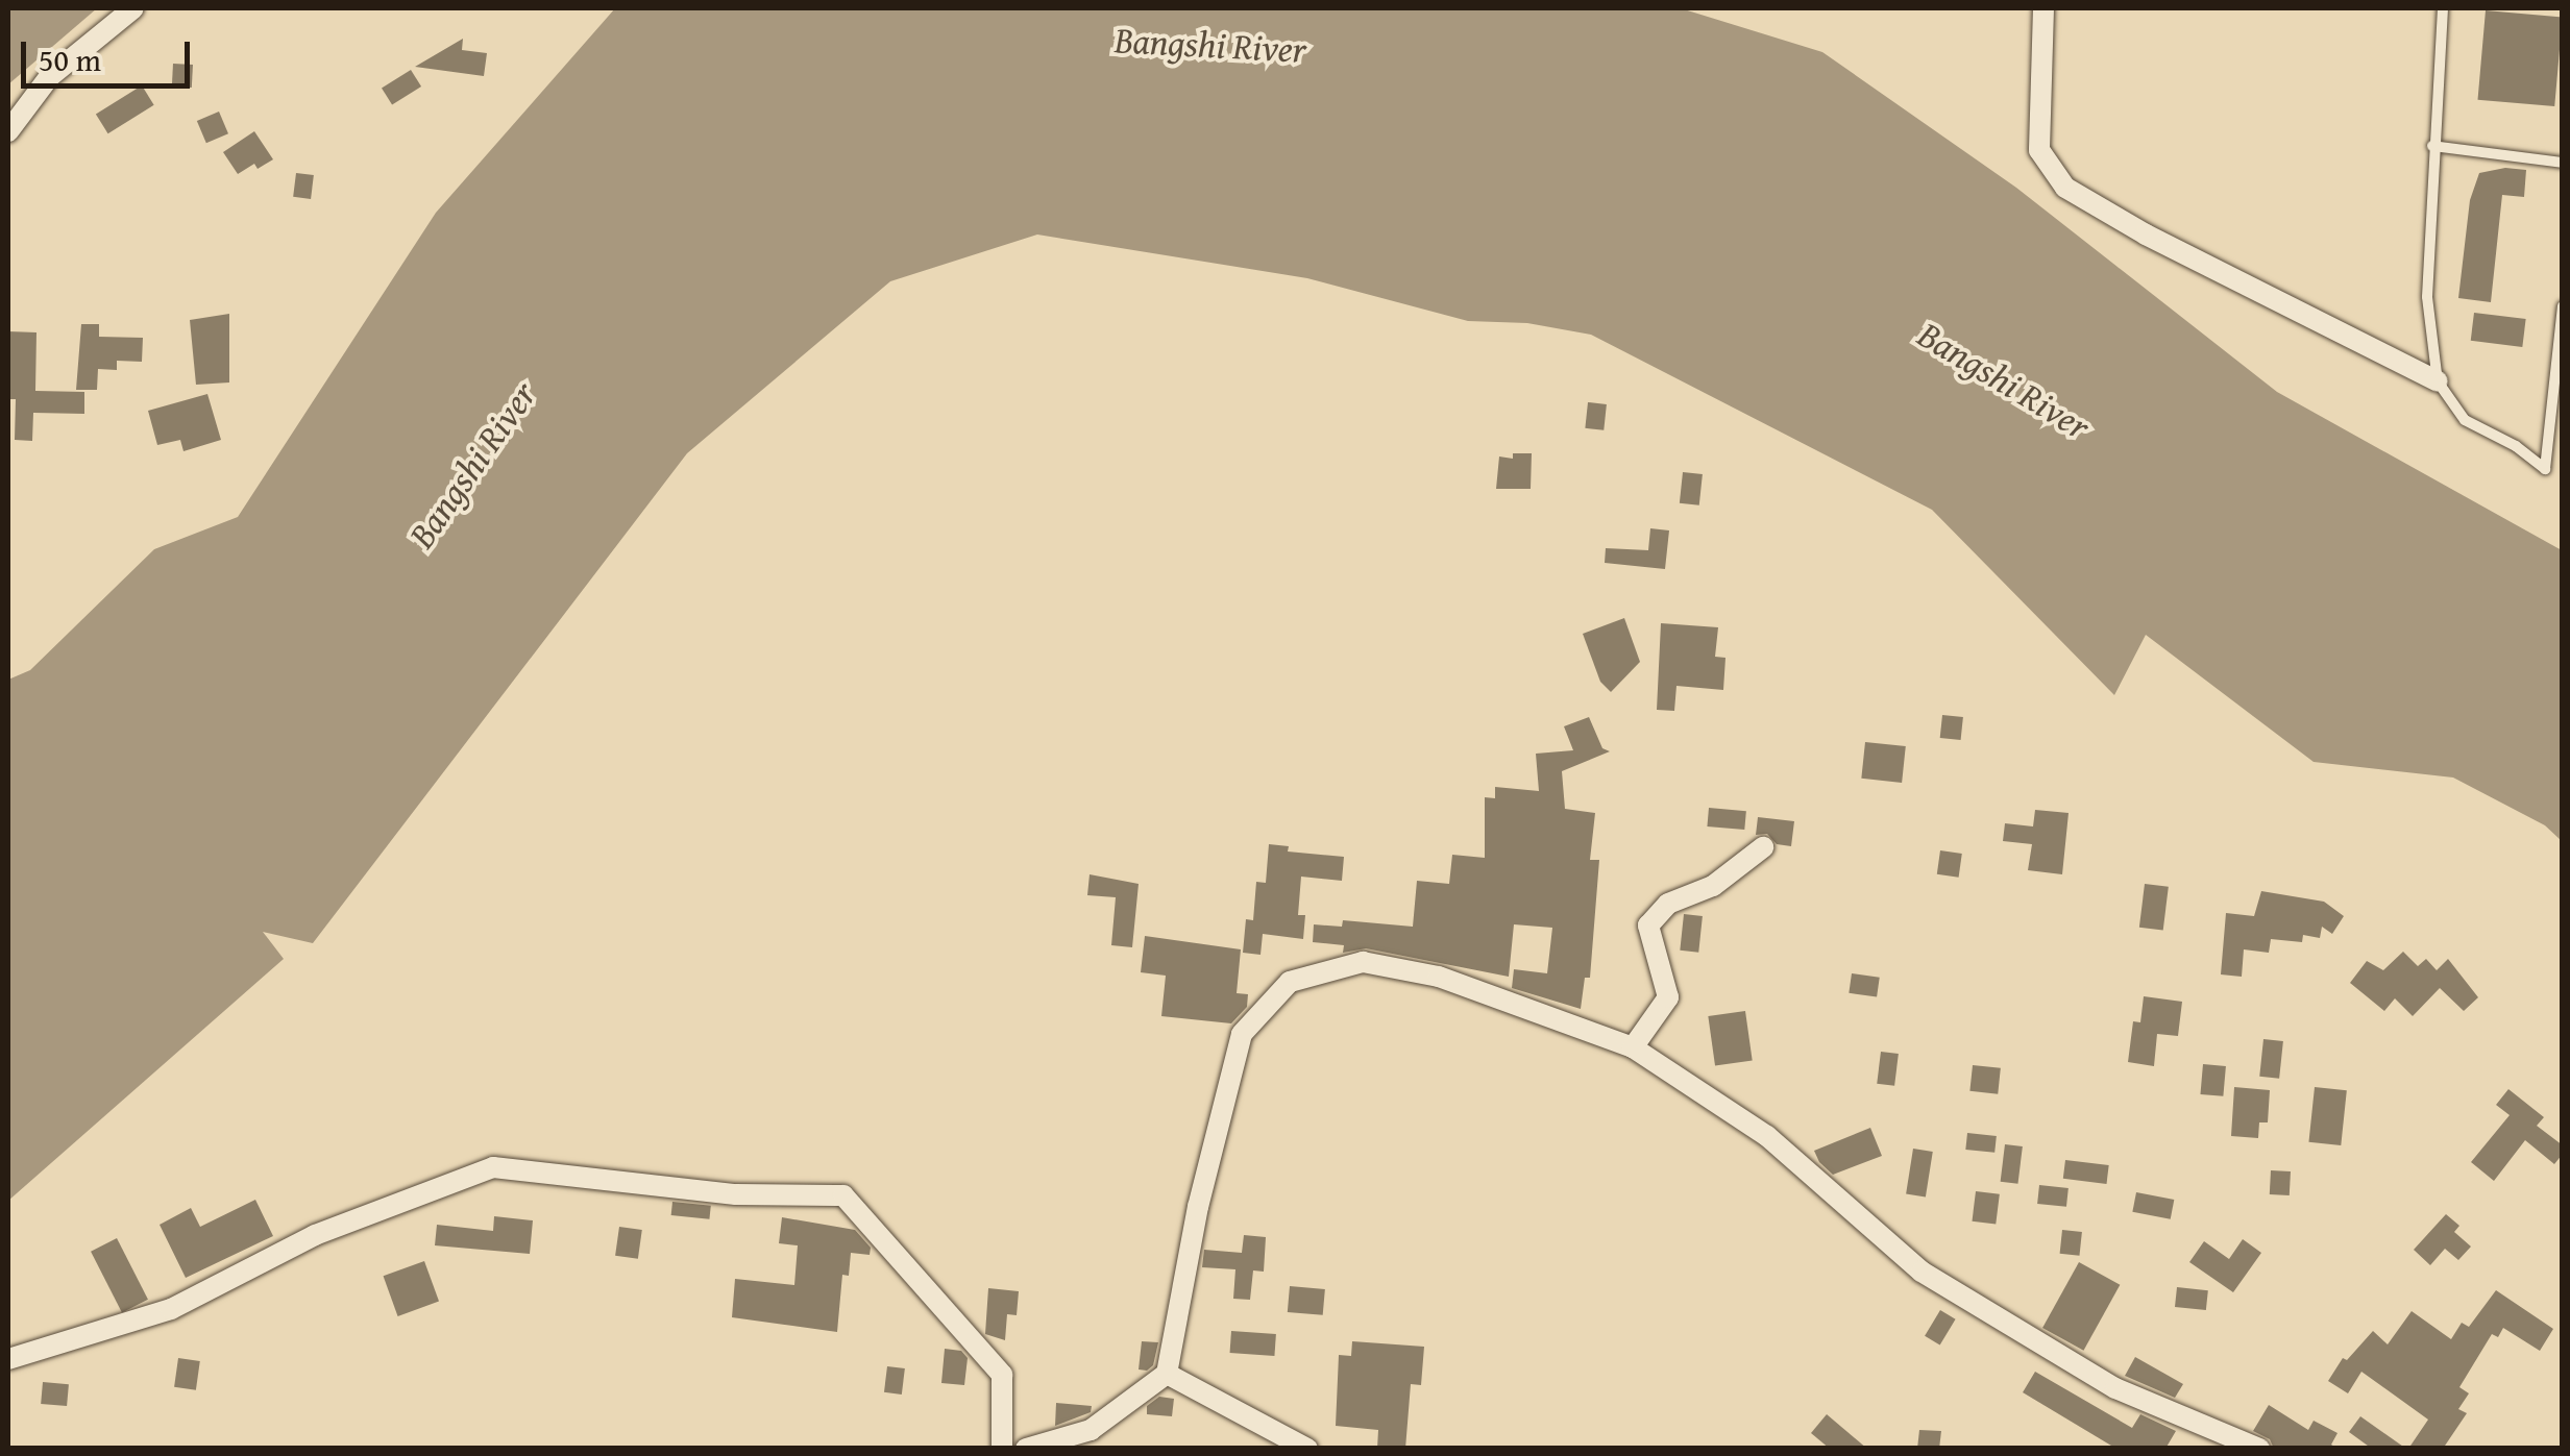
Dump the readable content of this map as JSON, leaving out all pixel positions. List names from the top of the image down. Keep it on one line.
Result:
{"water":["Bangshi River"],"scale_bar":"50 m"}
